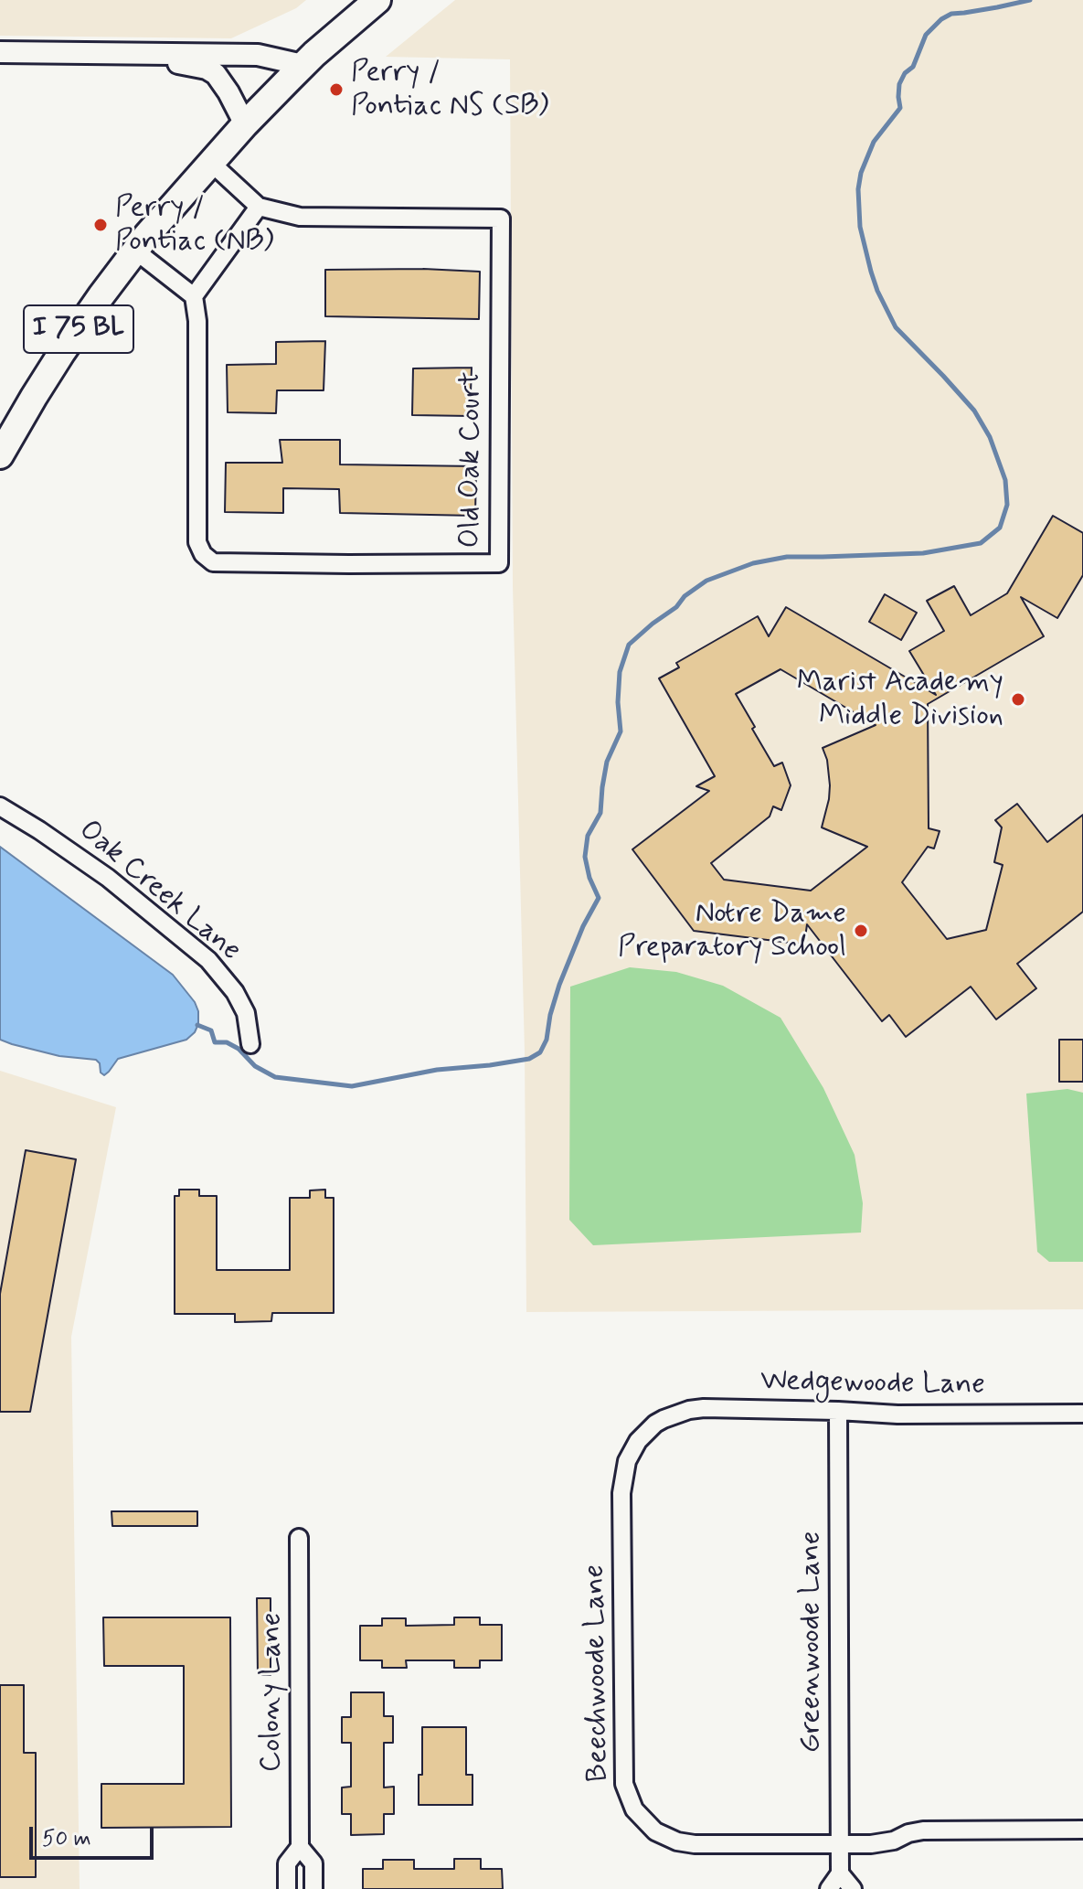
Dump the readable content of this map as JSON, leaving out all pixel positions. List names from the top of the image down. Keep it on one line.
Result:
{"streets":{"main road":["I 75 BL"],"street":["Old Oak Court","Oak Creek Lane","Wedgewoode Lane","Greenwoode Lane","Beechwoode Lane","Colony Lane"]},"crossings":[["I 75 BL","Old Oak Court"],["Wedgewoode Lane","Greenwoode Lane"],["Wedgewoode Lane","Beechwoode Lane"],["Greenwoode Lane","Beechwoode Lane"]],"places":["Perry / Pontiac NS (SB)","Perry / Pontiac (NB)","Marist Academy Middle Division","Notre Dame Preparatory School"],"scale_bar":"50 m"}
